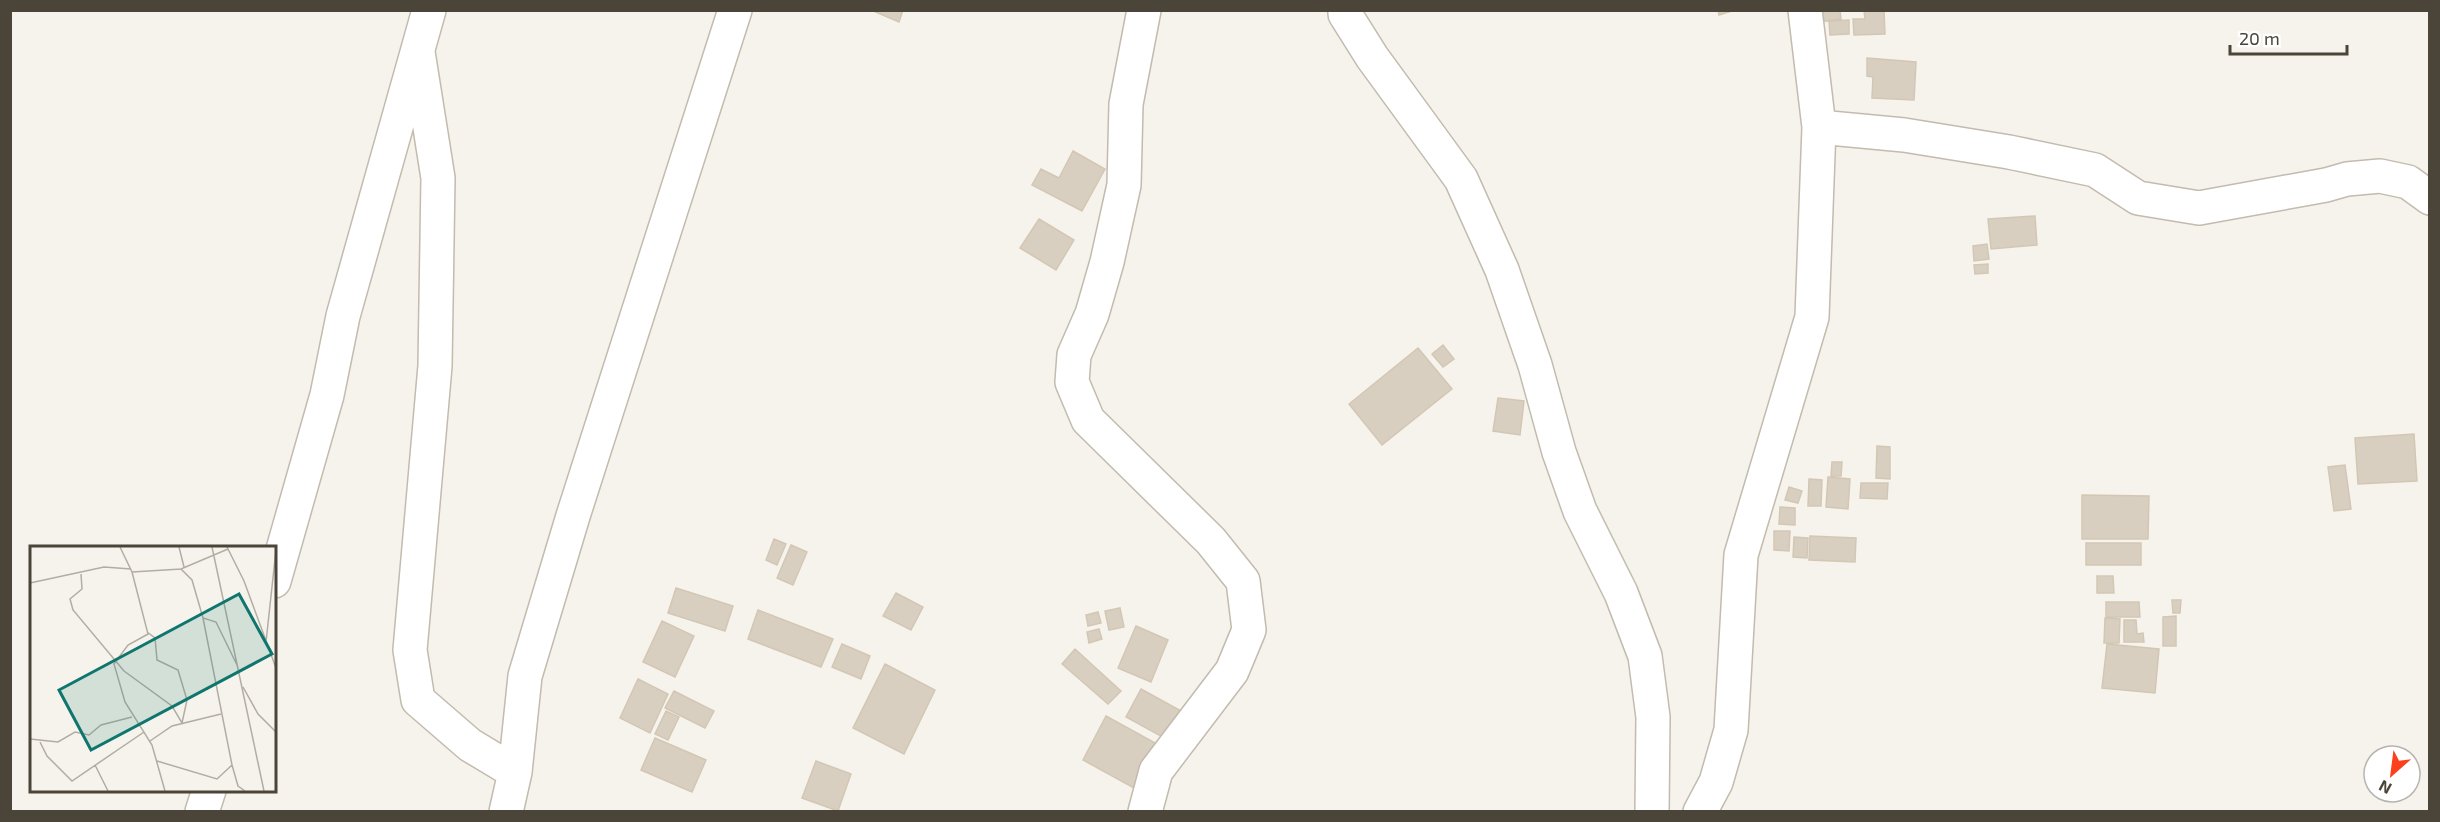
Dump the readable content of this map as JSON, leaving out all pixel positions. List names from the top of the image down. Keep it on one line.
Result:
{"scale_bar":"20 m","north":"bottom left"}
